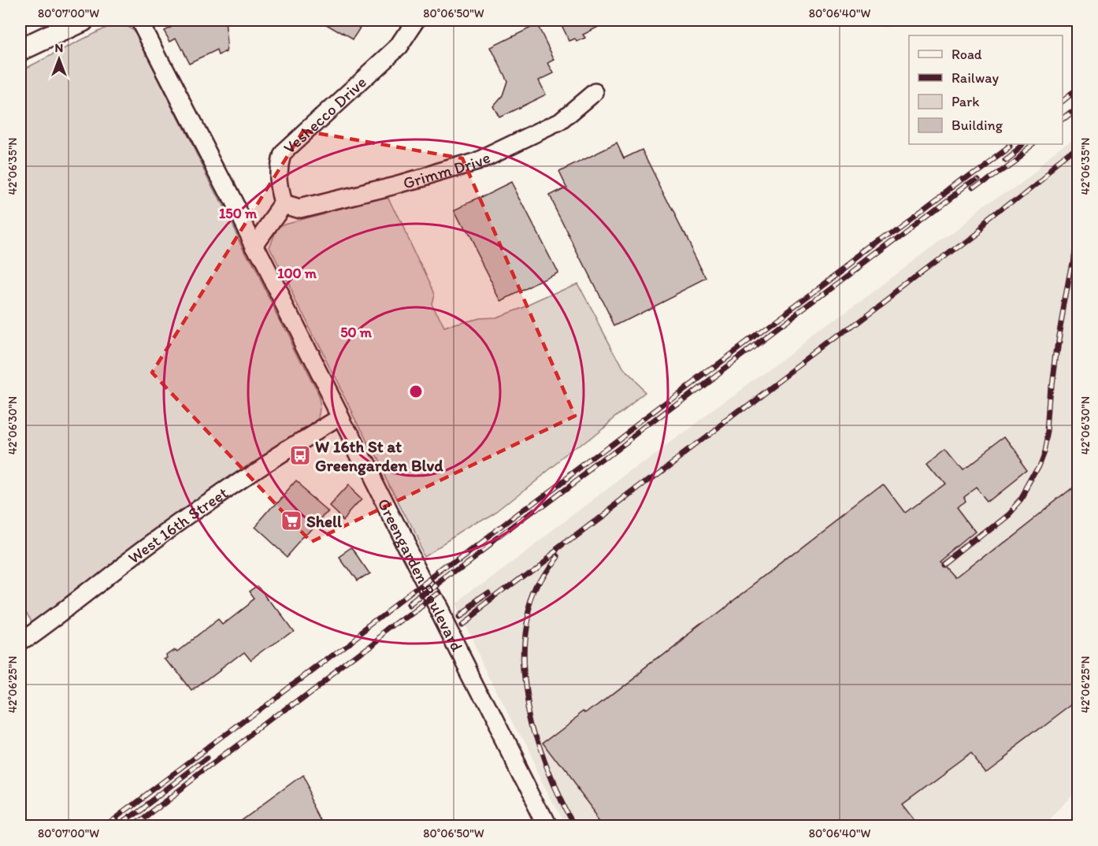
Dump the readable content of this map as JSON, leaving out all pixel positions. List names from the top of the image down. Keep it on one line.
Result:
{"streets":{"street":["Veshecco Drive","Grimm Drive","West 16th Street","Greengarden Boulevard"]},"crossings":[["Veshecco Drive","Grimm Drive"],["West 16th Street","Greengarden Boulevard"]],"places":{"bus stop":["W 16th St at Greengarden Blvd"],"supermarket":["Shell"]},"legend":["Road","Railway","Park","Building"],"north":"top","coordinates":["80°07'00\"W","80°06'50\"W","80°06'40\"W","42°06'35\"N","42°06'30\"N","42°06'25\"N"],"rings":["150 m","100 m","50 m"]}
